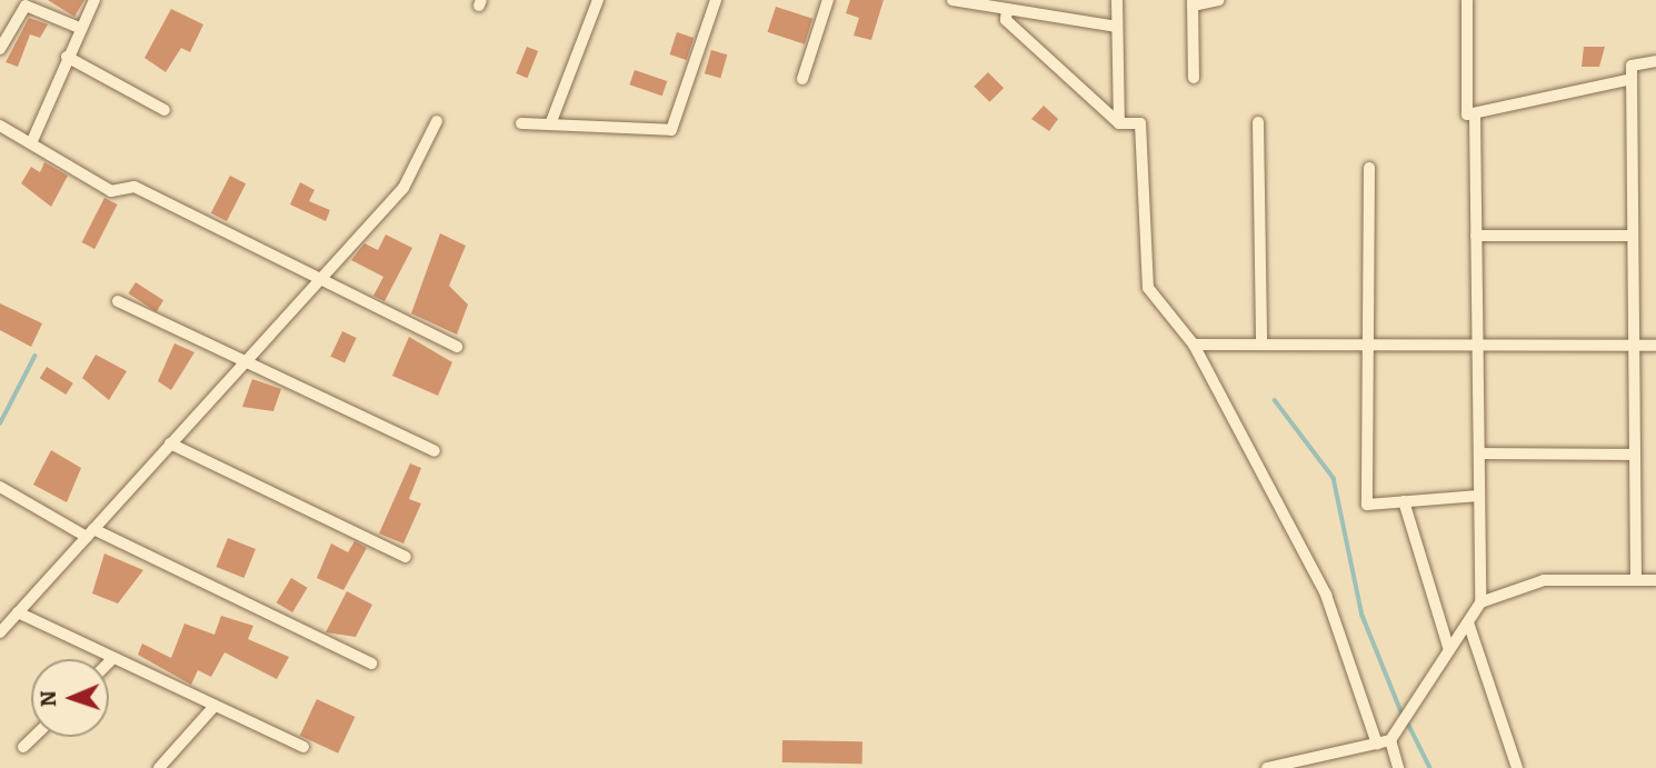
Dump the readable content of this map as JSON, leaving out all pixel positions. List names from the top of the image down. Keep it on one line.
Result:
{"north":"left"}
